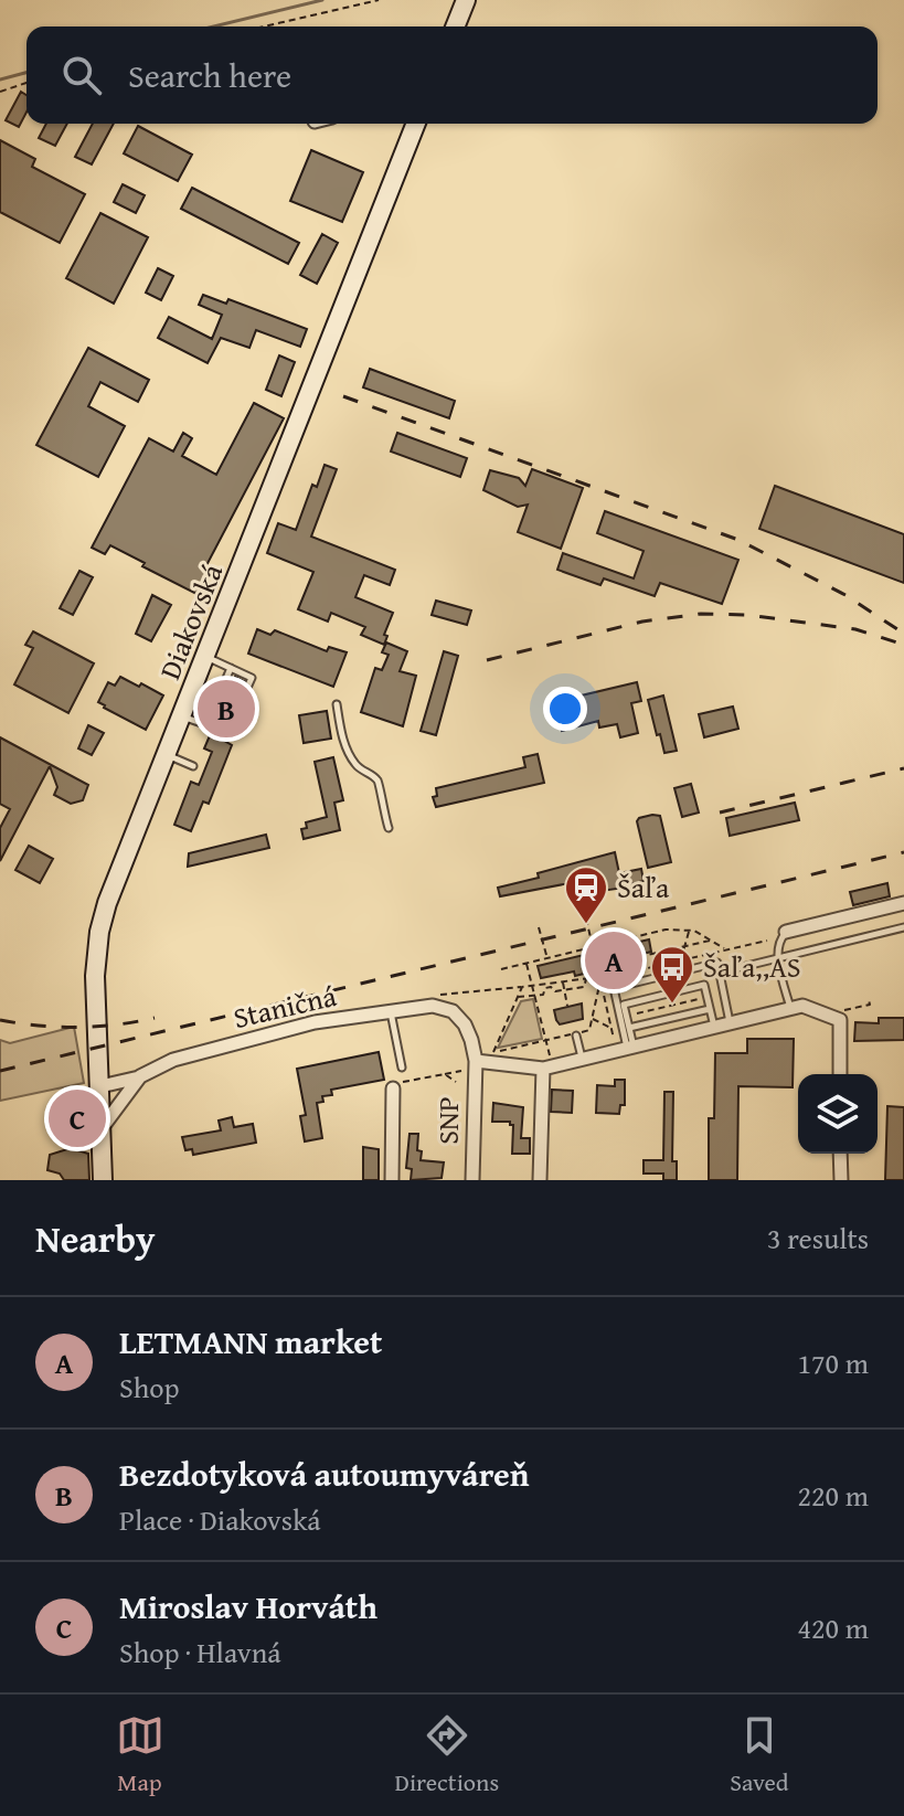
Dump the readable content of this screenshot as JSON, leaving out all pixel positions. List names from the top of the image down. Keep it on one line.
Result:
{"streets":{"street":["Diakovská","Staničná","SNP"]},"crossings":[["Diakovská","Staničná"],["Staničná","SNP"]],"places":{"station":["Šaľa"],"bus stop":["Šaľa,,AS"]},"page":{"search":"Search here","pins":["B","A","C"],"heading":["Nearby","3 results"],"list":[{"mark":"A","name":"LETMANN market","note":"Shop","value":"170 m"},{"mark":"B","name":"Bezdotyková autoumyváreň","note":"Place · Diakovská","value":"220 m"},{"mark":"C","name":"Miroslav Horváth","note":"Shop · Hlavná","value":"420 m"}],"nav":["Map","Directions","Saved"]}}
